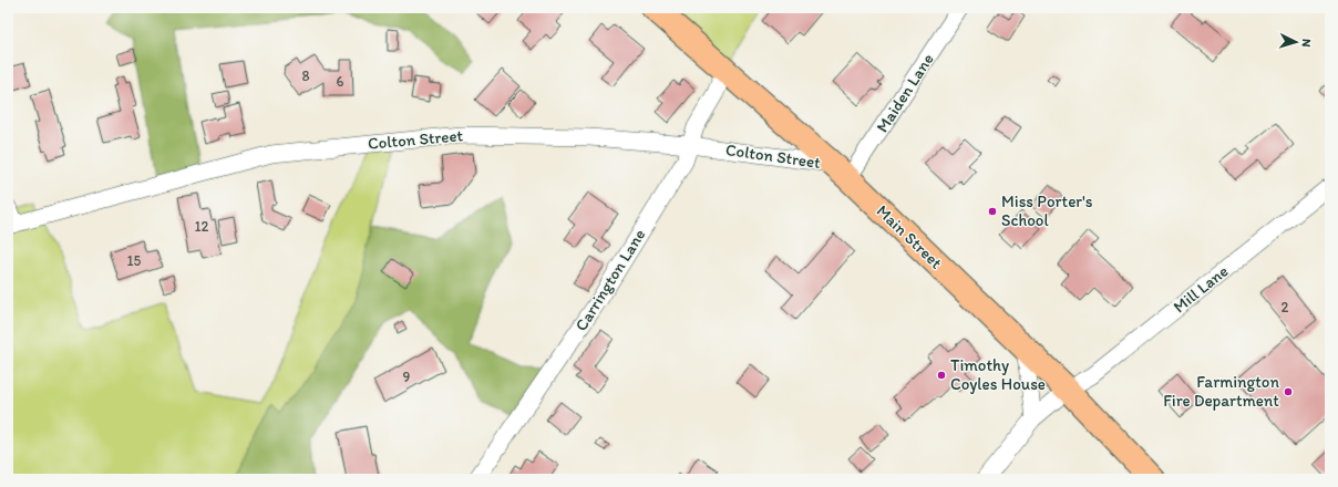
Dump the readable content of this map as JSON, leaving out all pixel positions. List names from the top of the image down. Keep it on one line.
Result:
{"streets":{"highway":["Main Street"],"street":["Maiden Lane","Colton Street","Carrington Lane","Mill Lane"]},"crossings":[["Maiden Lane","Colton Street"],["Maiden Lane","Main Street"],["Colton Street","Main Street"],["Colton Street","Carrington Lane"],["Main Street","Carrington Lane"],["Main Street","Mill Lane"]],"places":["Miss Porter's School","Timothy Coyles House","Farmington Fire Department"],"house_numbers":["8","6","12","15","2","9"],"north":"right"}
